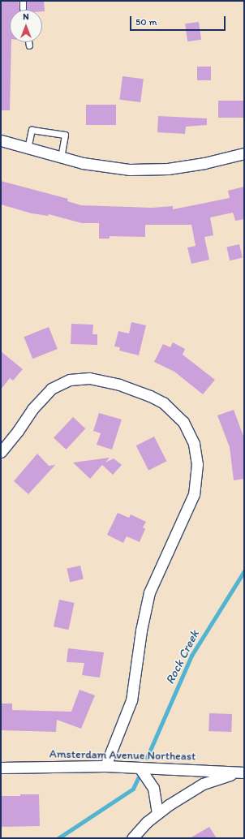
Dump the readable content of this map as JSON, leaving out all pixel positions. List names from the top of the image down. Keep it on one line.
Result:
{"streets":{"street":["Amsterdam Avenue Northeast"]},"water":["Rock Creek"],"scale_bar":"50 m","north":"top"}
